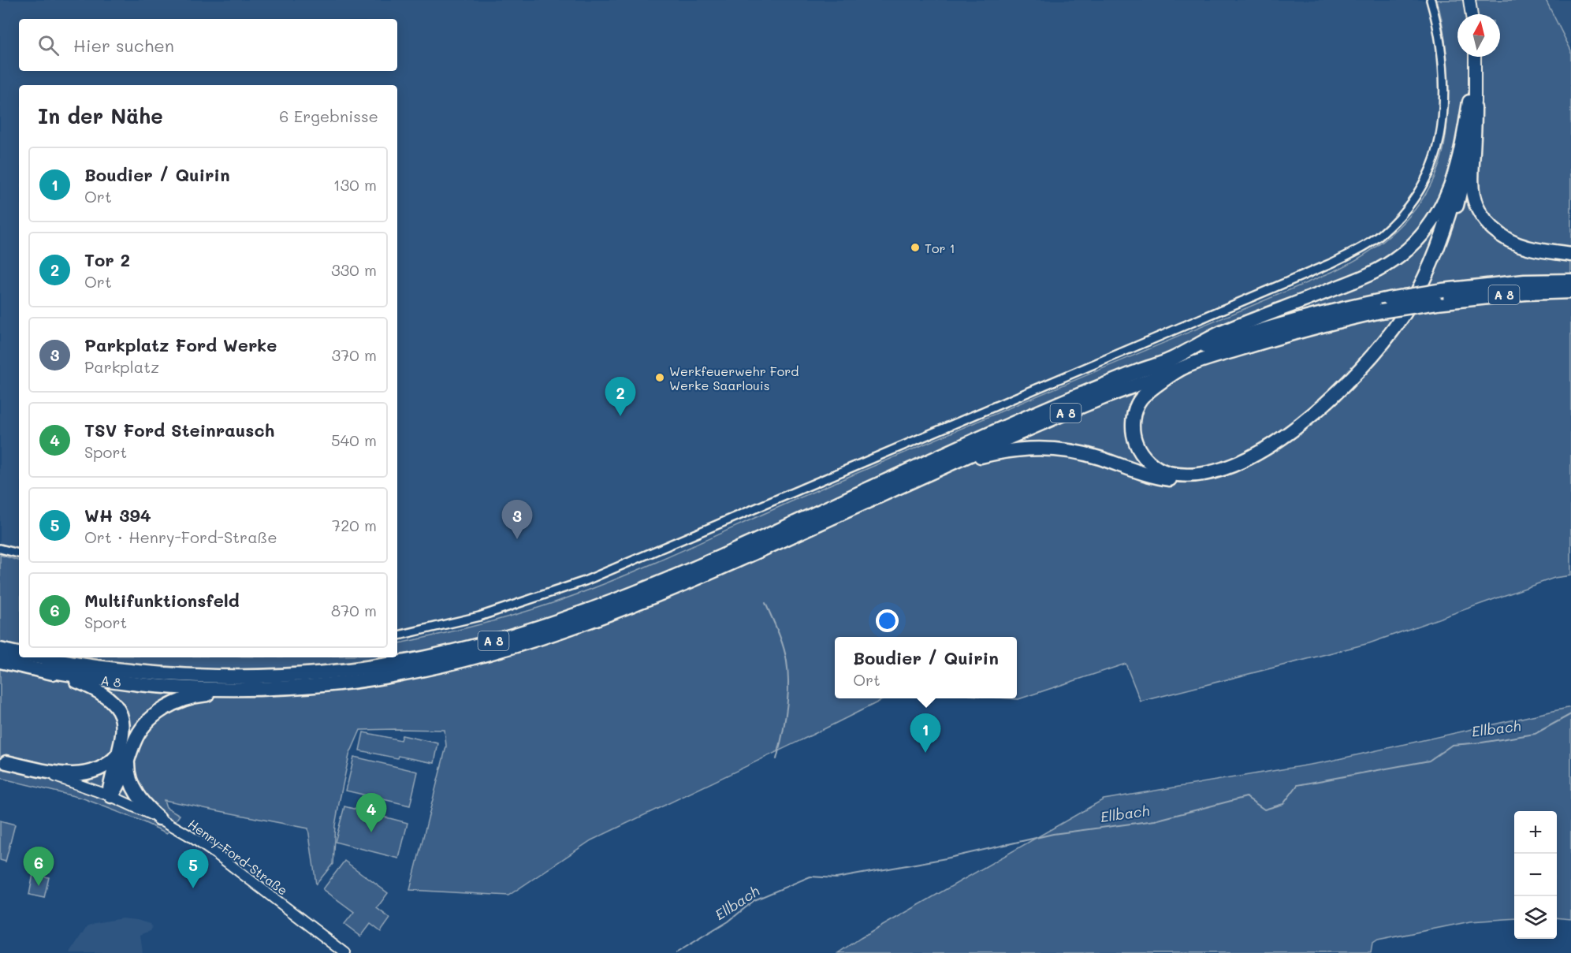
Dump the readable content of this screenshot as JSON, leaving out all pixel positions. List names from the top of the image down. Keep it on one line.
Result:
{"streets":{"highway":["A 8"],"street":["Henry-Ford-Straße"]},"water":["Ellbach"],"places":["Tor 1","Werkfeuerwehr Ford Werke Saarlouis"],"north":"top","page":{"search":"Hier suchen","heading":["In der Nähe","6 Ergebnisse"],"list":[{"mark":"1","name":"Boudier / Quirin","note":"Ort","value":"130 m"},{"mark":"2","name":"Tor 2","note":"Ort","value":"330 m"},{"mark":"3","name":"Parkplatz Ford Werke","note":"Parkplatz","value":"370 m"},{"mark":"4","name":"TSV Ford Steinrausch","note":"Sport","value":"540 m"},{"mark":"5","name":"WH 394","note":"Ort · Henry-Ford-Straße","value":"720 m"},{"mark":"6","name":"Multifunktionsfeld","note":"Sport","value":"870 m"}],"pins":["2","3","1","4","6","5"],"popup":["Boudier / Quirin","Ort"],"map_buttons":["+","−"]}}
